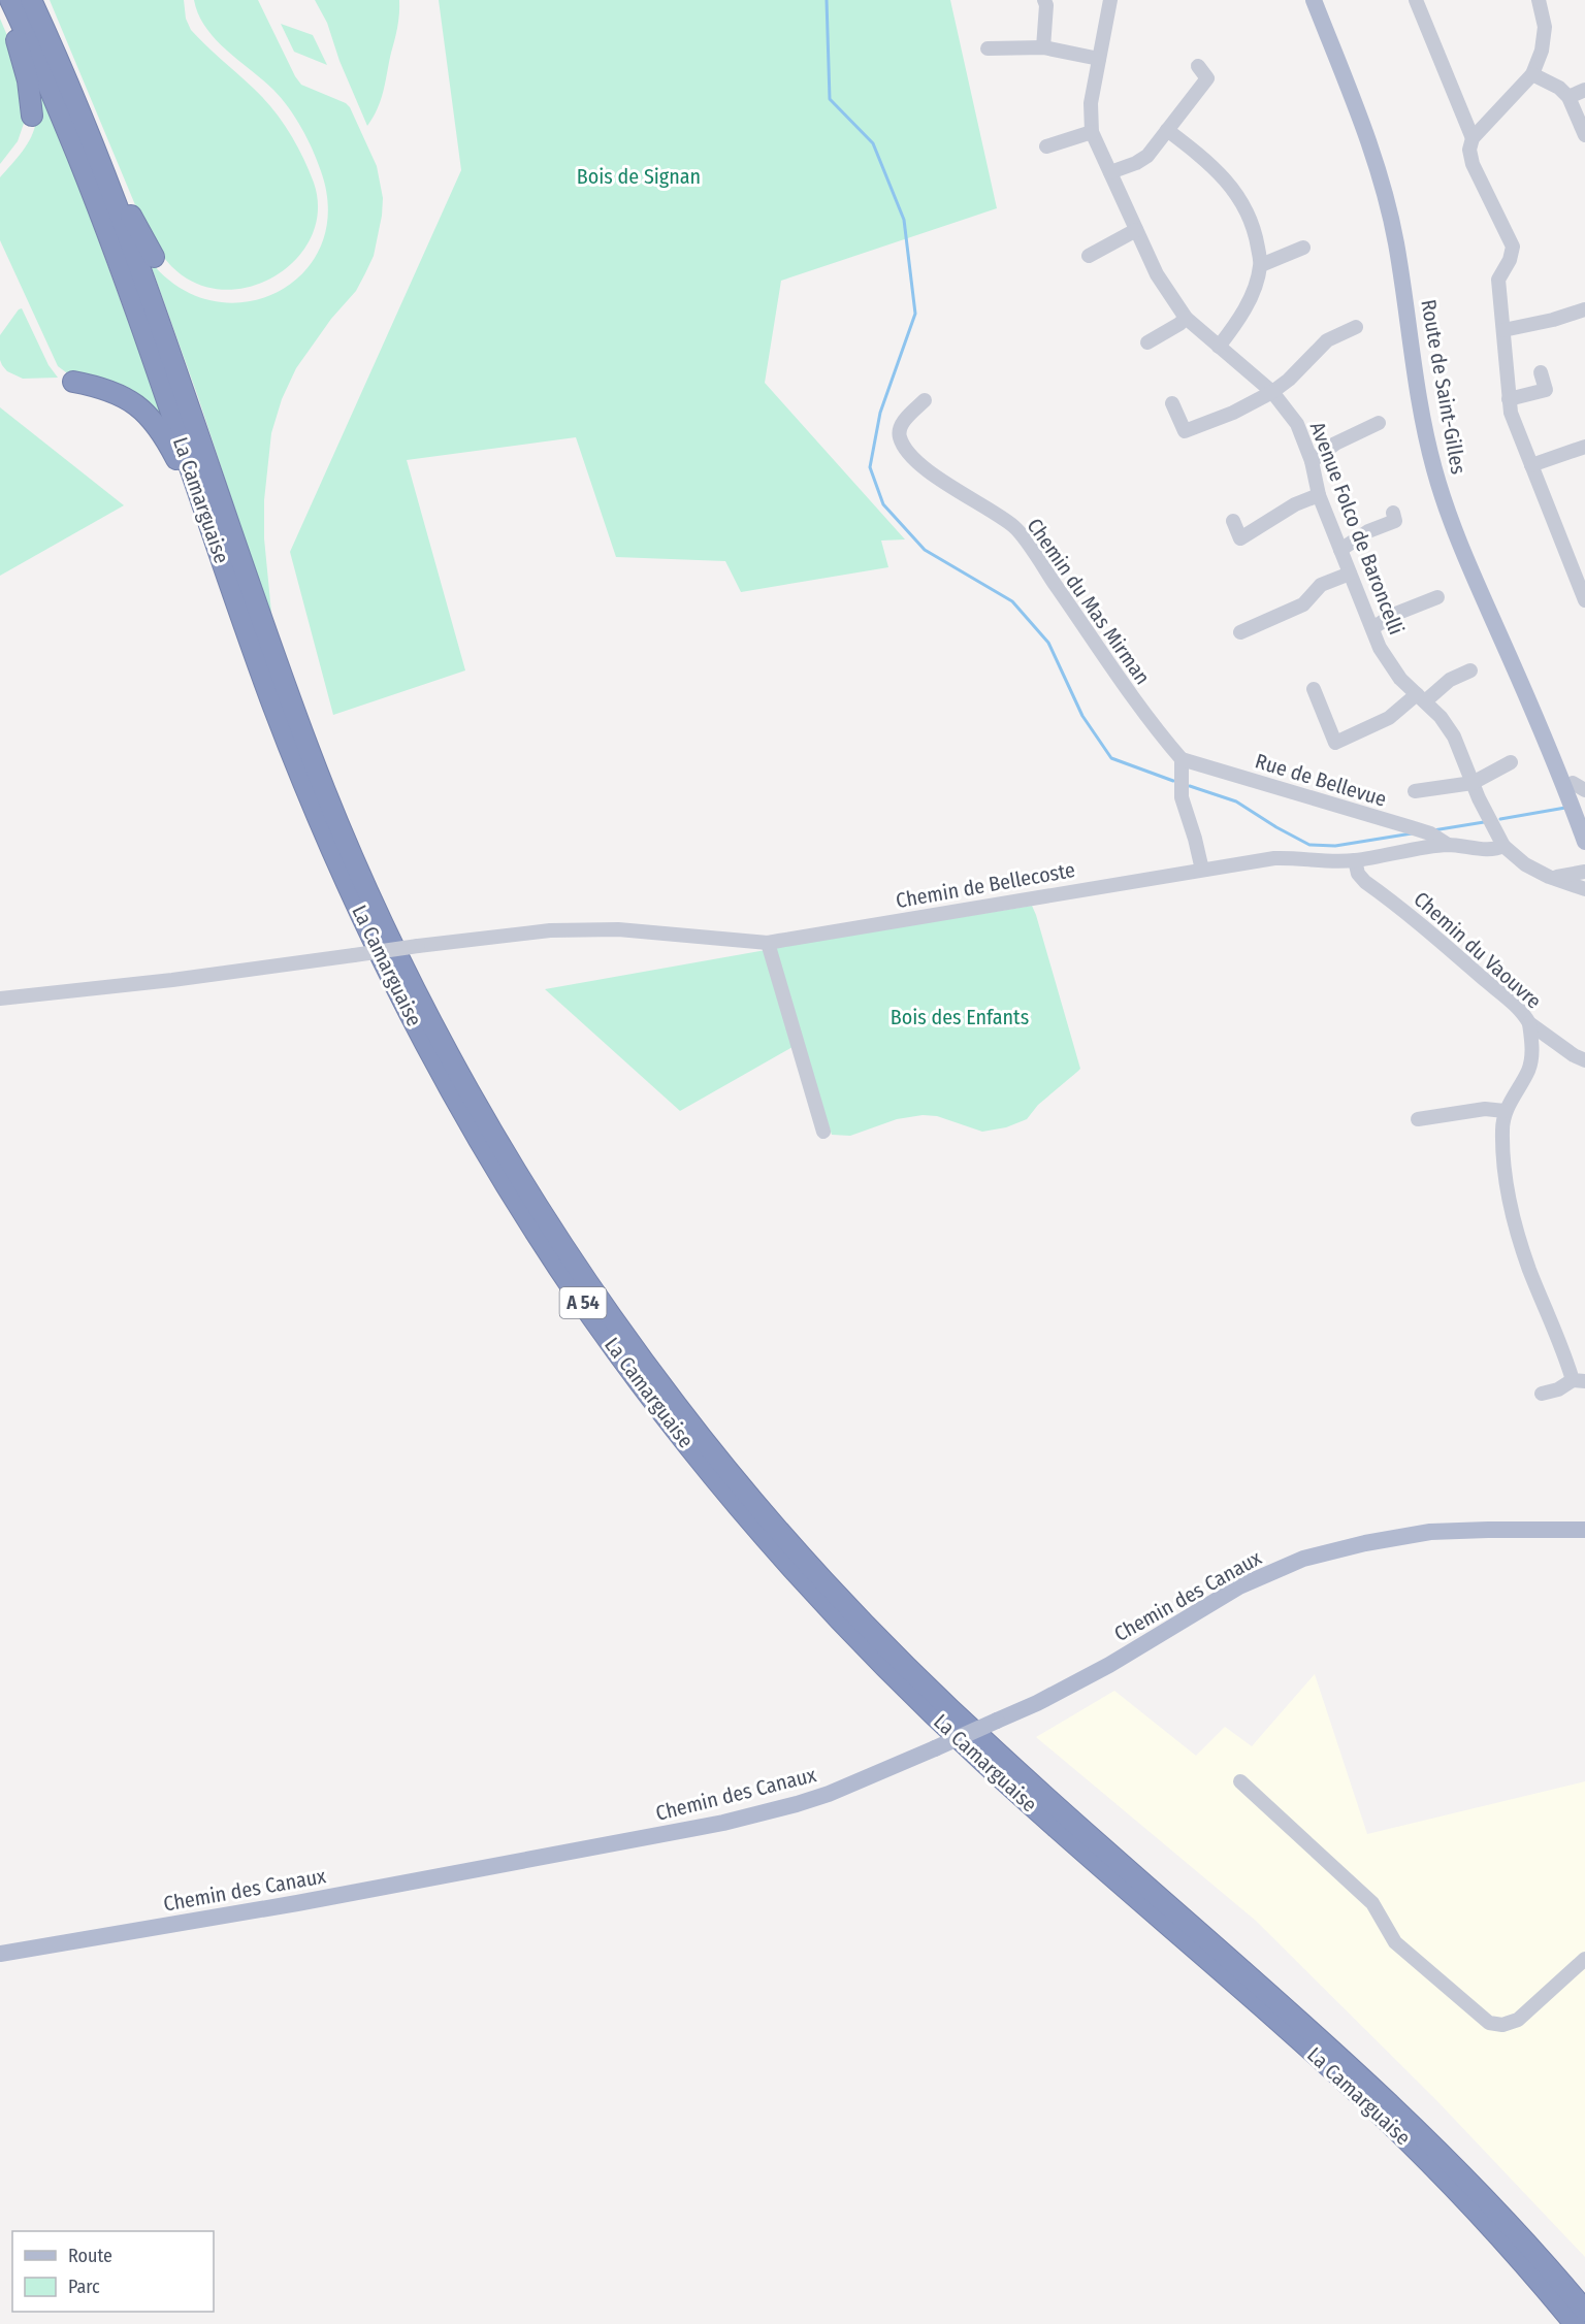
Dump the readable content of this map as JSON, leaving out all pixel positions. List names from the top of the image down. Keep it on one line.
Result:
{"streets":{"highway":["La Camarguaise","A 54"],"main road":["Route de Saint-Gilles","Chemin des Canaux"],"street":["Avenue Folco de Baroncelli","Chemin du Mas Mirman","Rue de Bellevue","Chemin de Bellecoste","Chemin du Vaouvre"]},"crossings":[["Avenue Folco de Baroncelli","Chemin de Bellecoste"],["Chemin du Mas Mirman","Rue de Bellevue"],["Rue de Bellevue","Chemin de Bellecoste"],["Chemin de Bellecoste","Chemin du Vaouvre"]],"parks":["Bois de Signan","Bois des Enfants"],"legend":["Route","Parc"]}
